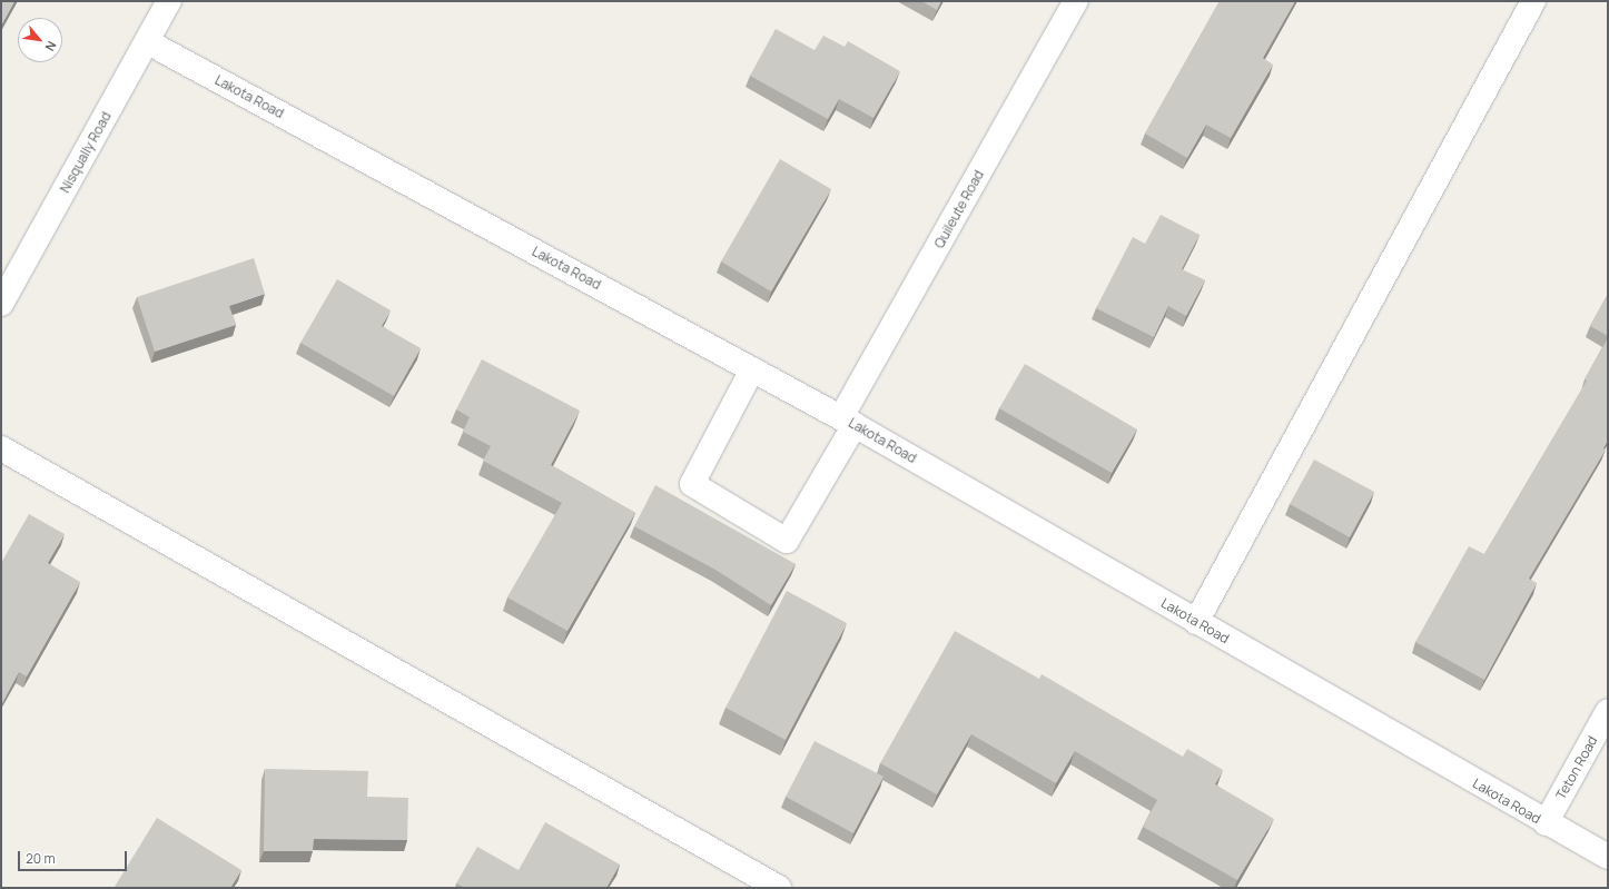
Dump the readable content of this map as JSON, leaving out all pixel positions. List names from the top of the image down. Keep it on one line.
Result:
{"streets":{"street":["Lakota Road","Nisqually Road","Quileute Road","Teton Road"]},"crossings":[["Lakota Road","Nisqually Road"],["Lakota Road","Quileute Road"],["Lakota Road","Teton Road"]],"scale_bar":"20 m","north":"bottom right"}
